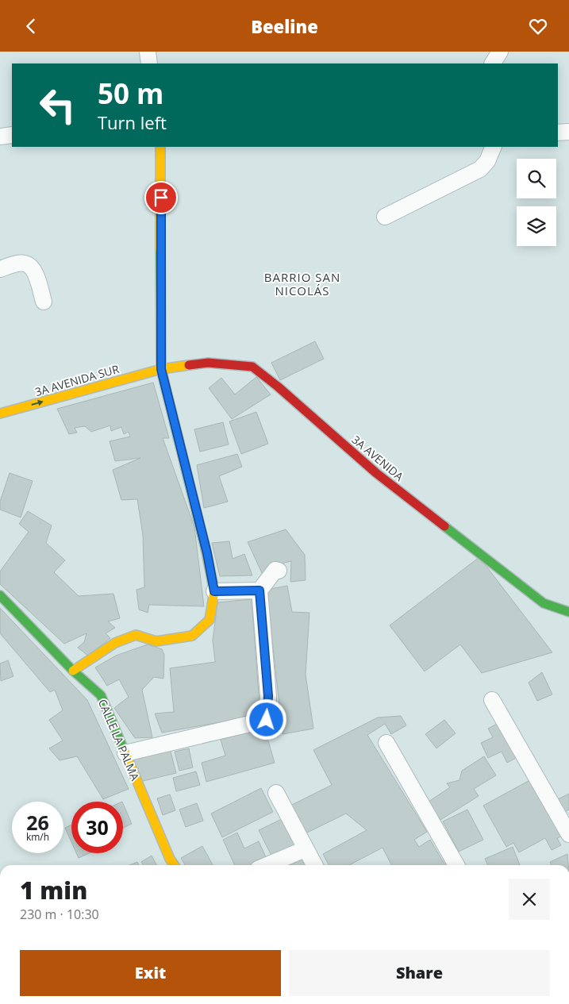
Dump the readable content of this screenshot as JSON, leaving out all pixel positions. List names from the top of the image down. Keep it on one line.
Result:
{"streets":{"street":["3A AVENIDA SUR","3A AVENIDA","CALLE LA PALMA"]},"crossings":[["3A AVENIDA SUR","3A AVENIDA"]],"one_way":["3A AVENIDA SUR"],"districts":["BARRIO SAN NICOLÁS"],"page":{"header":"Beeline","turn":["50 m","Turn left"],"speed":"26 km/h","limit":"30","heading":["1 min","230 m · 10:30"],"buttons":["Exit","Share"]}}
